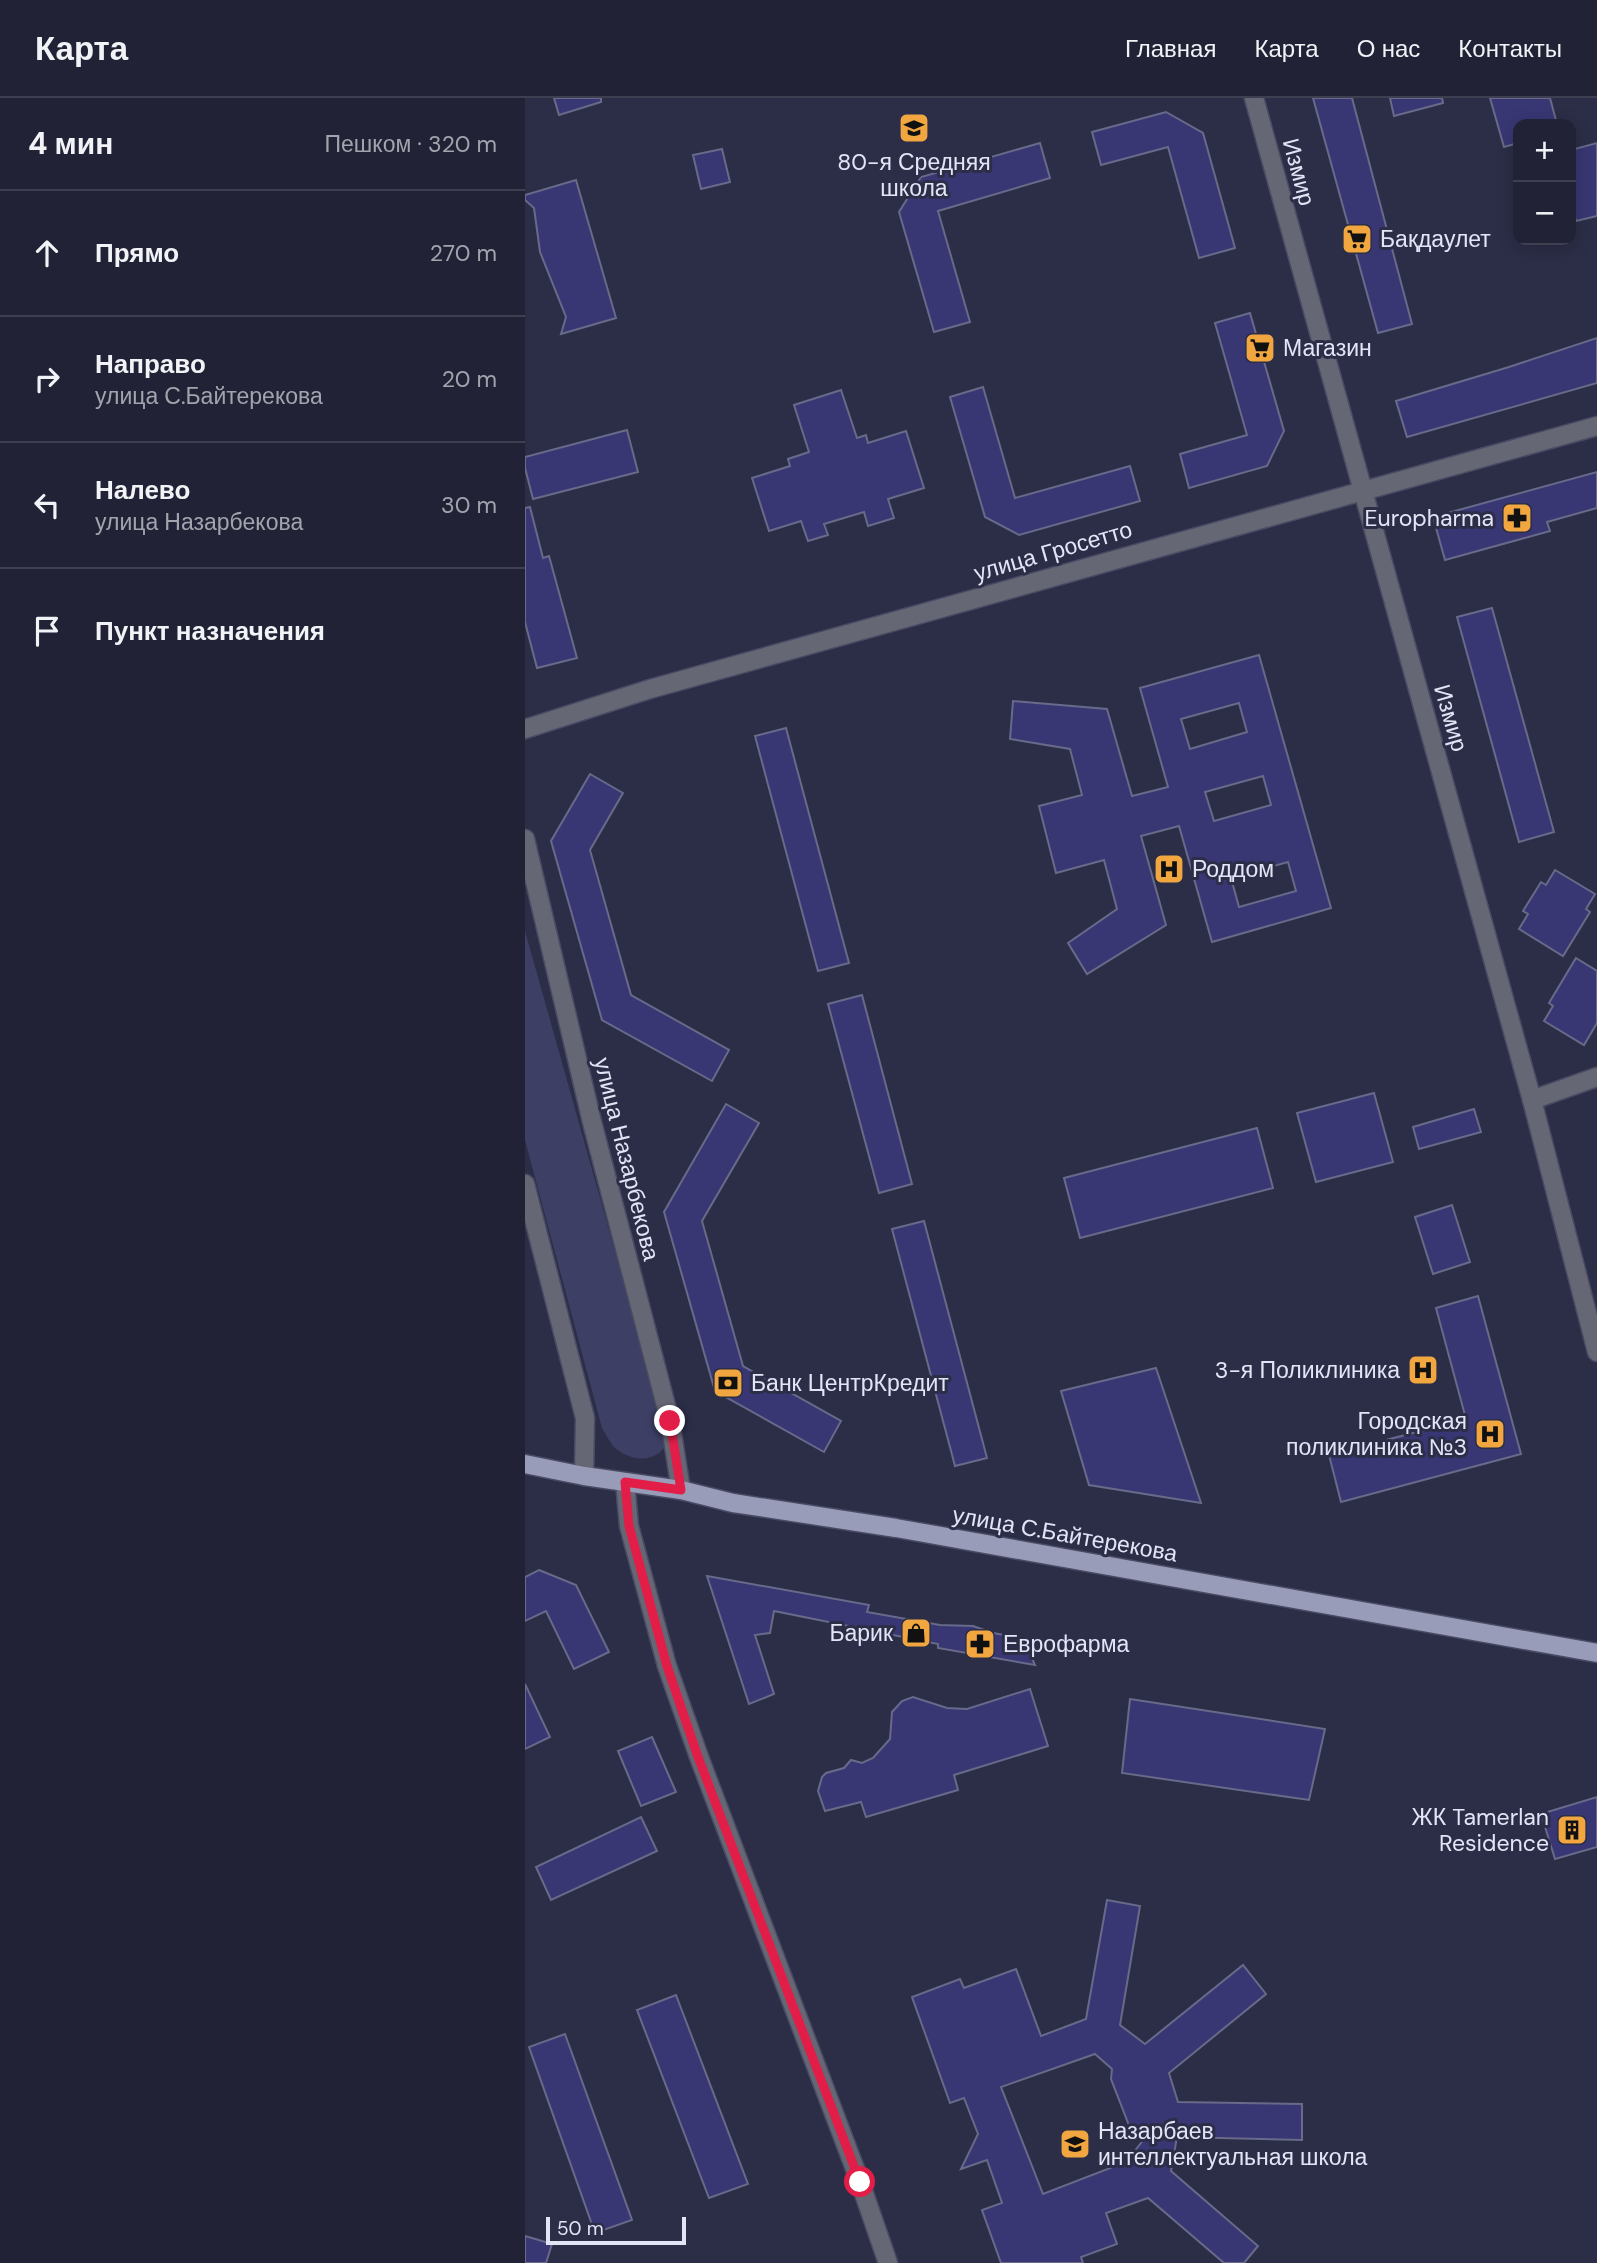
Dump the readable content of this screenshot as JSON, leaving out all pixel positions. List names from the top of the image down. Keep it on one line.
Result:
{"streets":{"main road":["улица С.Байтерекова"],"street":["Измир","улица Гросетто","улица Назарбекова"]},"crossings":[["Измир","улица Гросетто"],["улица Назарбекова","улица С.Байтерекова"]],"places":{"school or university":["80-я Средняя школа","Назарбаев интеллектуальная школа"],"supermarket":["Бақдаулет","Магазин"],"pharmacy":["Europharma","Еврофарма"],"hospital":["Роддом","3-я Поликлиника","Городская поликлиника №3"],"bank":["Банк ЦентрКредит"],"shop":["Барик"],"building":["ЖК Tamerlan Residence"]},"scale_bar":"50 m","page":{"header":"Карта","nav":["Главная","Карта","О нас","Контакты"],"heading":["4 мин","Пешком · 320 m"],"map_buttons":["+","−"],"list":[["Прямо","270 m"],["Направо","улица С.Байтерекова","20 m"],["Налево","улица Назарбекова","30 m"],"Пункт назначения"],"scale":"50 m"}}
